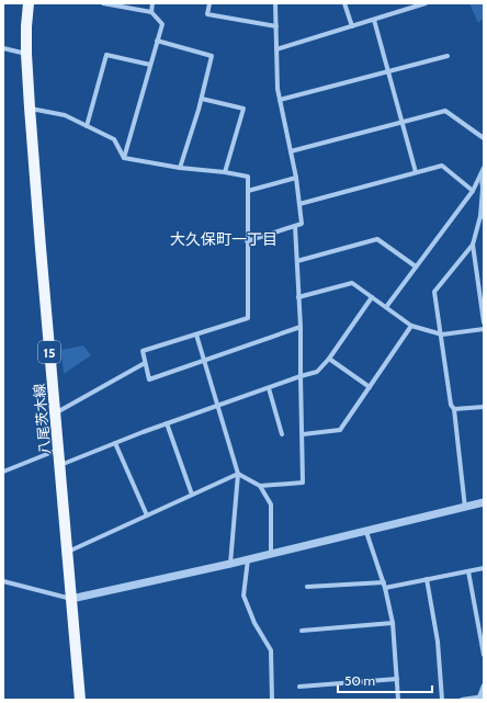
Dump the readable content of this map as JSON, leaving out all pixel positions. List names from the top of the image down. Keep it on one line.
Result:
{"streets":{"main road":["15","八尾茨木線"]},"districts":["大久保町一丁目"],"scale_bar":"50 m"}
